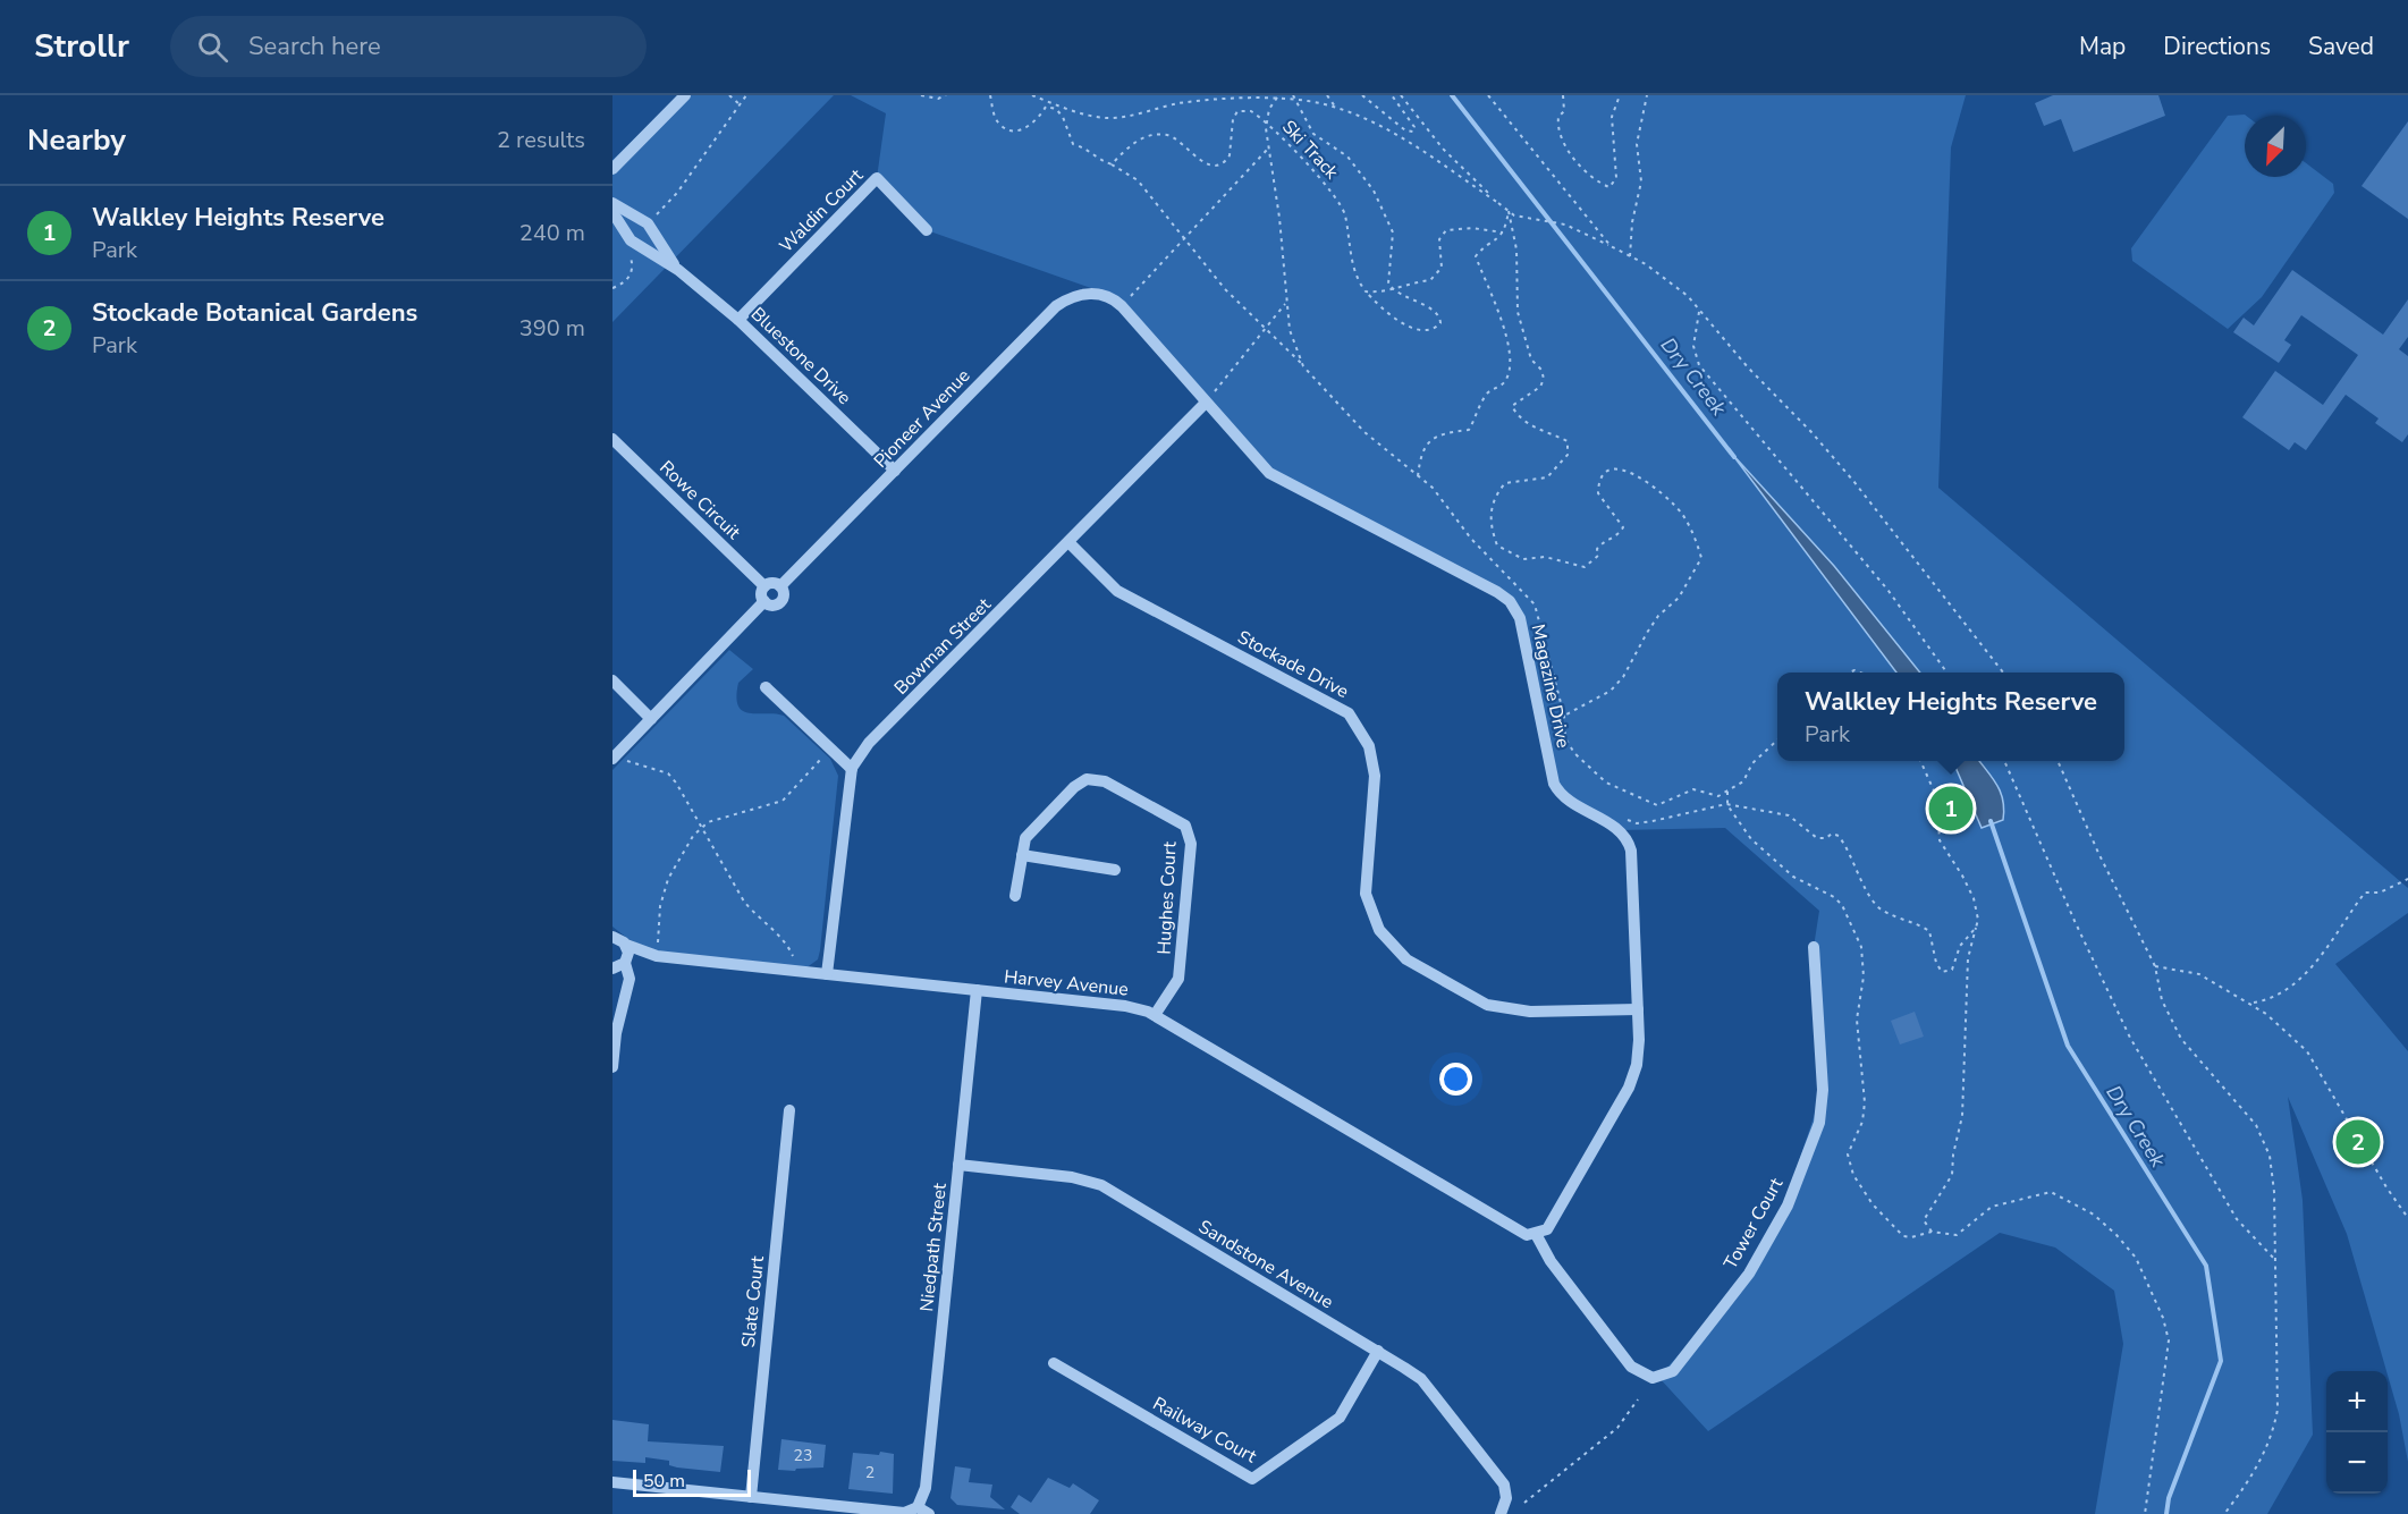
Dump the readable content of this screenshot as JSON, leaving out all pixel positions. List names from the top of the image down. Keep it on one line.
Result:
{"streets":{"street":["Waldin Court","Bluestone Drive","Pioneer Avenue","Rowe Circuit","Bowman Street","Stockade Drive","Magazine Drive","Hughes Court","Harvey Avenue","Tower Court","Niedpath Street","Sandstone Avenue","Slate Court","Railway Court"],"path":["Ski Track"]},"crossings":[["Waldin Court","Bluestone Drive"],["Bluestone Drive","Pioneer Avenue"],["Pioneer Avenue","Rowe Circuit"],["Pioneer Avenue","Magazine Drive"],["Bowman Street","Stockade Drive"],["Bowman Street","Magazine Drive"],["Bowman Street","Harvey Avenue"],["Stockade Drive","Magazine Drive"],["Magazine Drive","Harvey Avenue"],["Magazine Drive","Tower Court"],["Hughes Court","Harvey Avenue"],["Harvey Avenue","Tower Court"],["Harvey Avenue","Niedpath Street"],["Niedpath Street","Sandstone Avenue"],["Sandstone Avenue","Railway Court"]],"water":["Dry Creek"],"house_numbers":["23","2"],"scale_bar":"50 m","north":"bottom left","page":{"header":"Strollr","search":"Search here","nav":["Map","Directions","Saved"],"heading":["Nearby","2 results"],"list":[{"mark":"1","name":"Walkley Heights Reserve","note":"Park","value":"240 m"},{"mark":"2","name":"Stockade Botanical Gardens","note":"Park","value":"390 m"}],"popup":["Walkley Heights Reserve","Park"],"pins":["1","2"],"map_buttons":["+","−"],"scale":"50 m"}}
